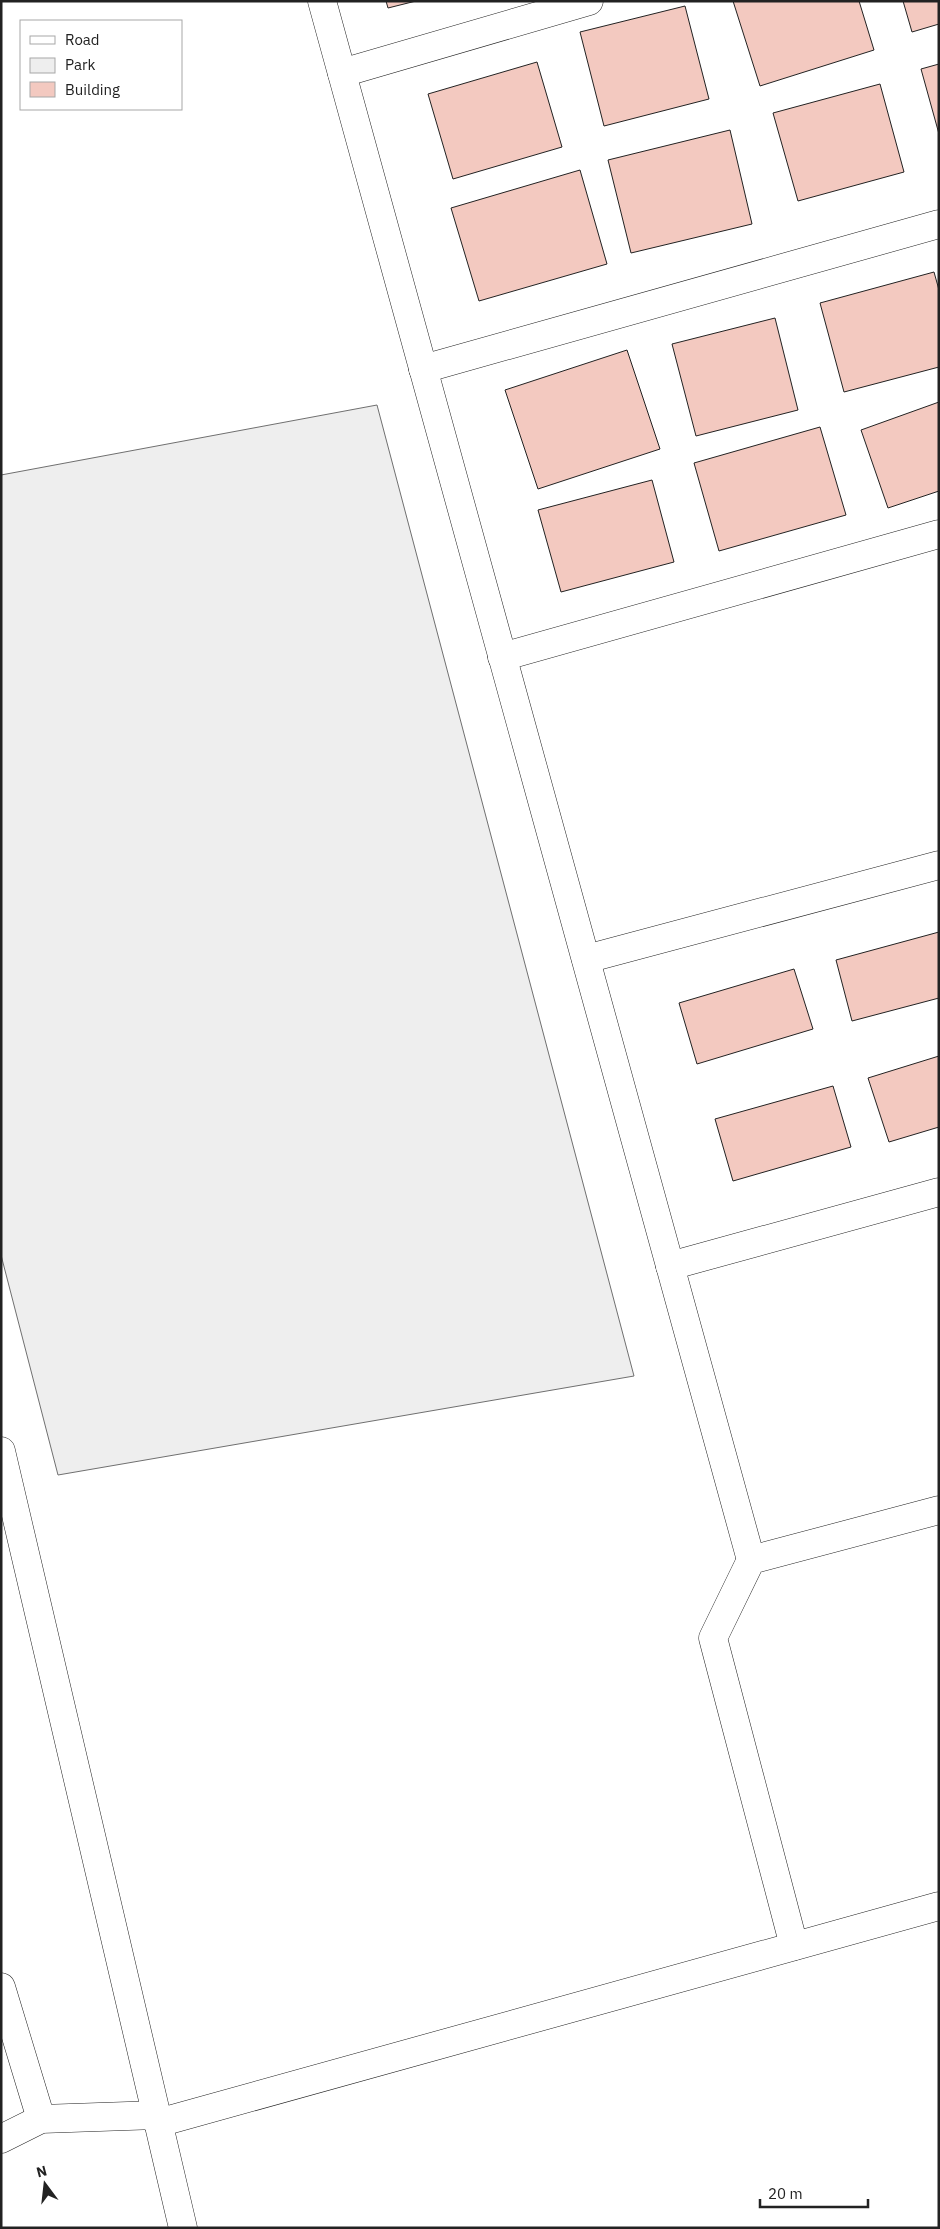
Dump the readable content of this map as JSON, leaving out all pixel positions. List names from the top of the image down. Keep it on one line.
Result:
{"legend":["Road","Park","Building"],"scale_bar":"20 m","north":"top"}
